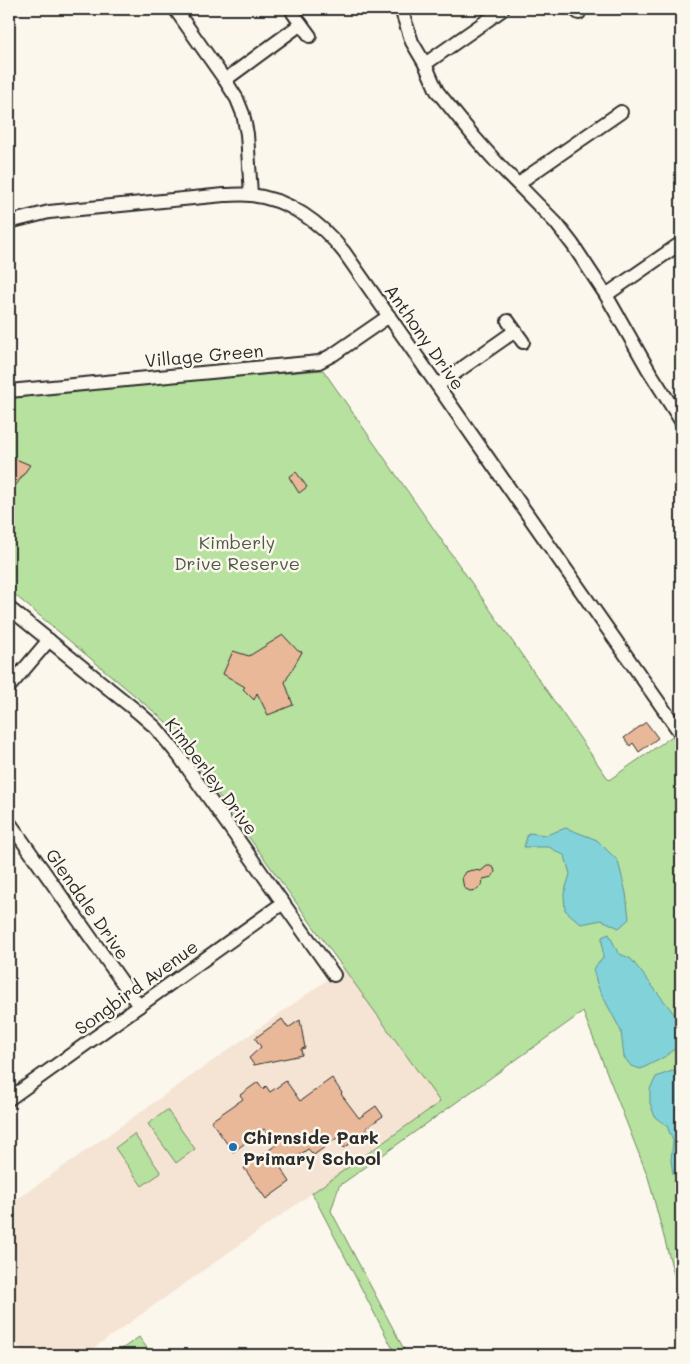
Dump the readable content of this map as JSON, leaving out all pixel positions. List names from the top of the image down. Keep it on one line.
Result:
{"streets":{"street":["Anthony Drive","Village Green","Kimberley Drive","Glendale Drive","Songbird Avenue"]},"crossings":[["Anthony Drive","Village Green"],["Kimberley Drive","Songbird Avenue"],["Glendale Drive","Songbird Avenue"]],"parks":["Kimberly Drive Reserve"],"places":["Chirnside Park Primary School"]}
